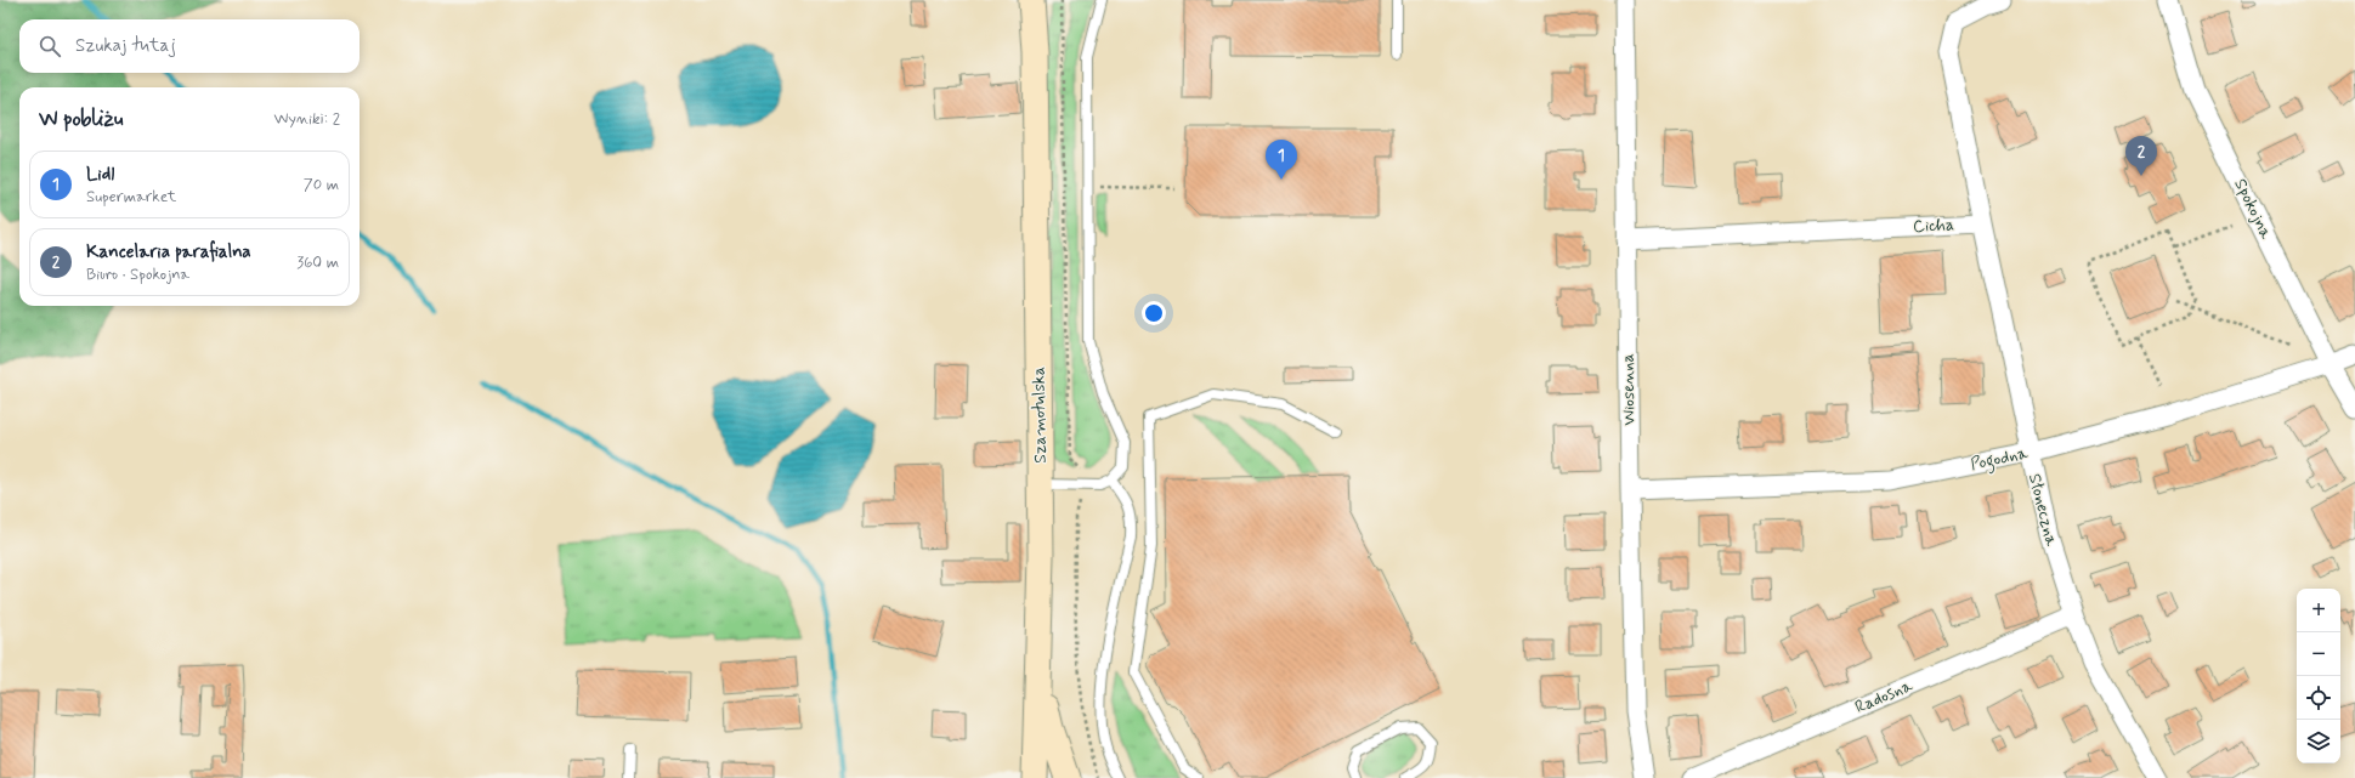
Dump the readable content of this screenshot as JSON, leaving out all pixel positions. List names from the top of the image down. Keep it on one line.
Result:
{"streets":{"street":["Spokojna","Cicha","Wiosenna","Szamotulska","Pogodna","Słoneczna","Radosna"]},"crossings":[["Spokojna","Pogodna"],["Cicha","Wiosenna"],["Cicha","Słoneczna"],["Wiosenna","Pogodna"],["Pogodna","Słoneczna"],["Słoneczna","Radosna"]],"page":{"search":"Szukaj tutaj","heading":["W pobliżu","Wyniki: 2"],"pins":["2","1"],"list":[{"mark":"1","name":"Lidl","note":"Supermarket","value":"70 m"},{"mark":"2","name":"Kancelaria parafialna","note":"Biuro · Spokojna","value":"360 m"}],"map_buttons":["+","−"]}}
